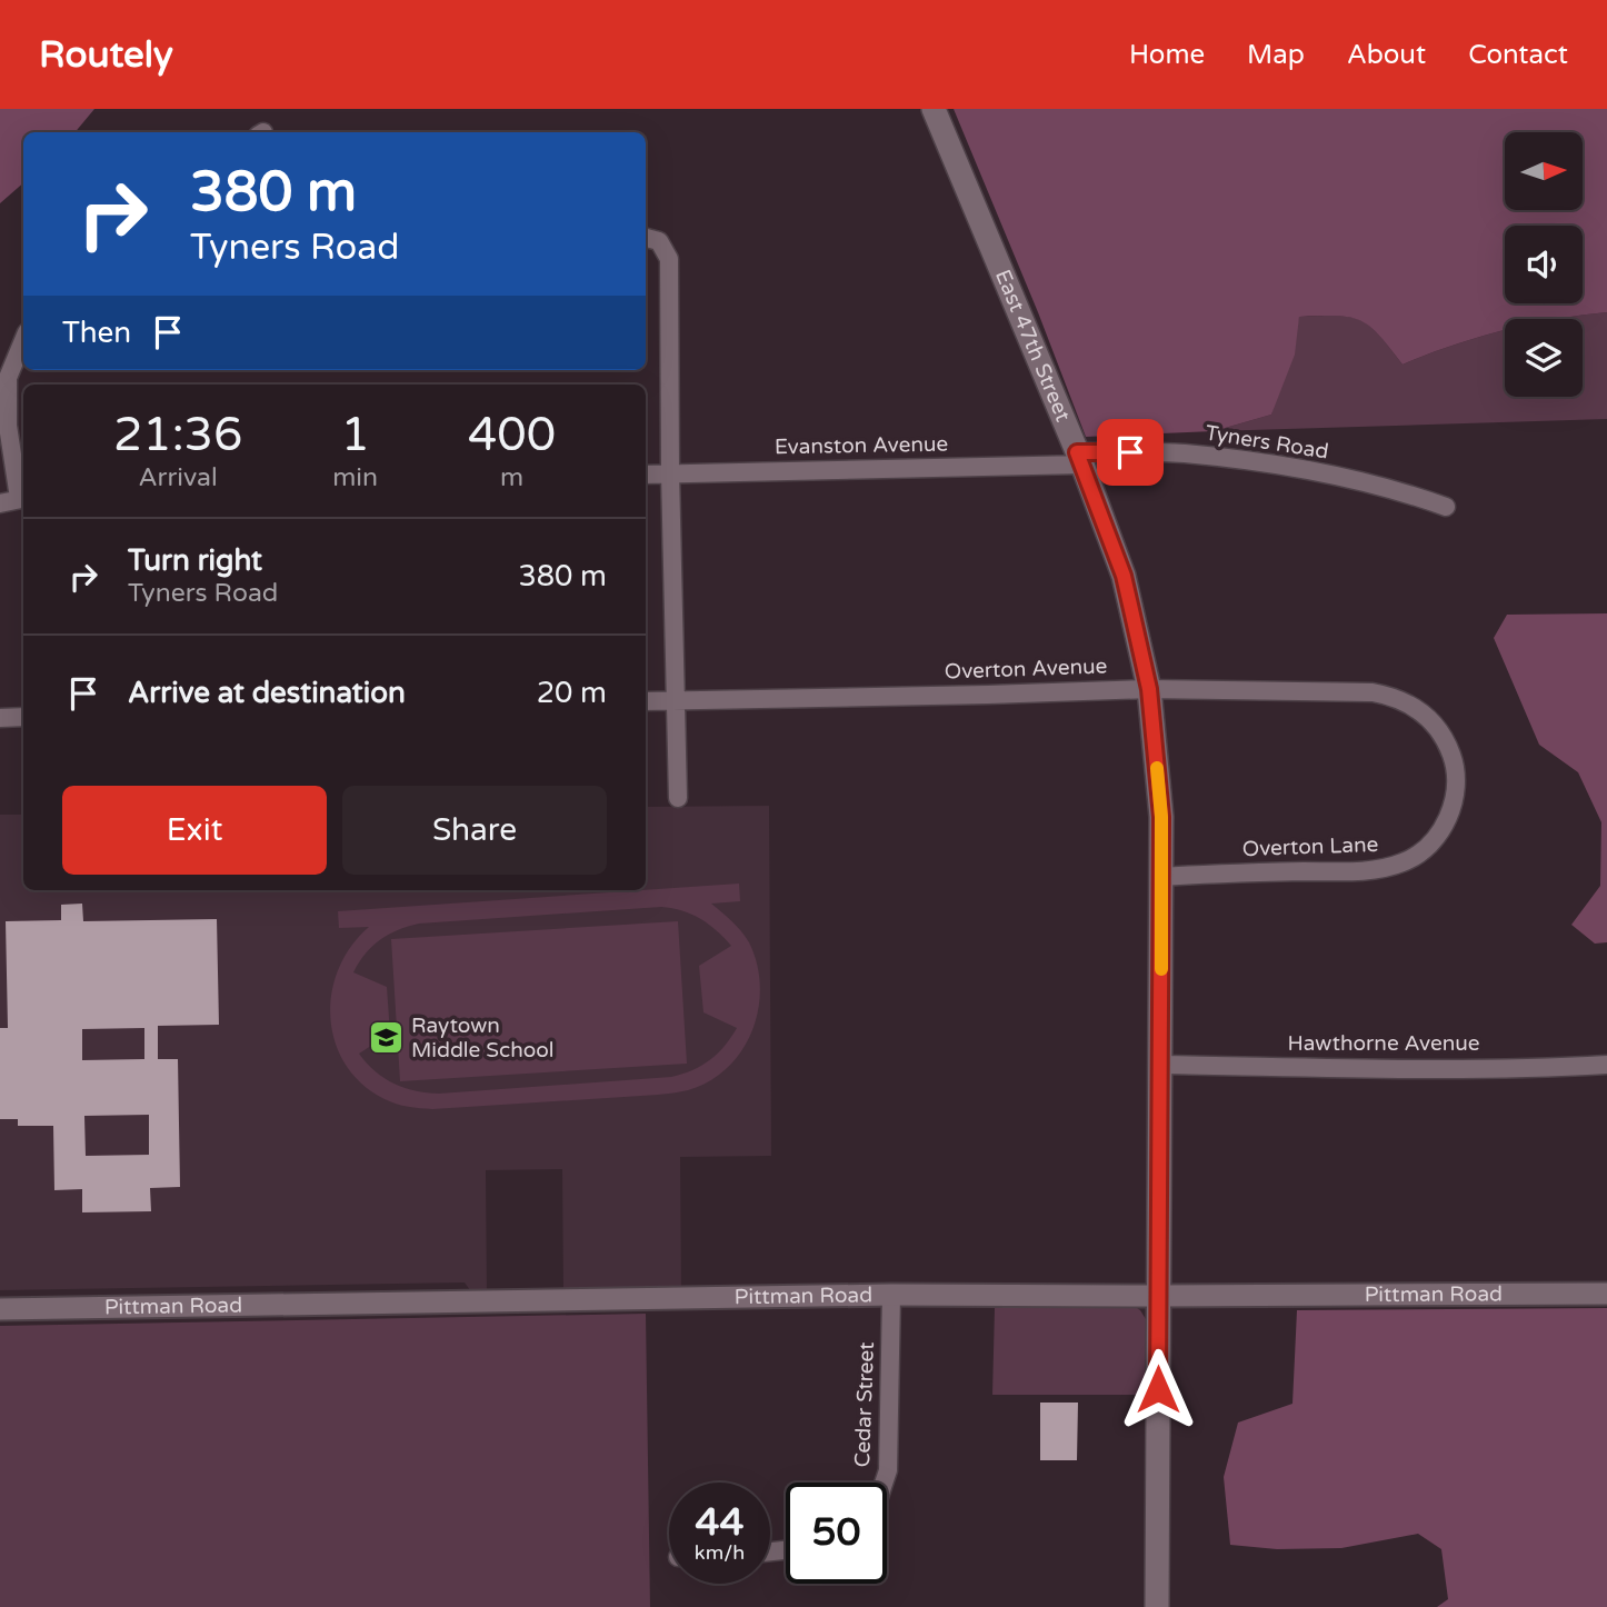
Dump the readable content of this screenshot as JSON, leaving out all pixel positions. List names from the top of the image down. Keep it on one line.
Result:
{"streets":{"main road":["East 47th Street"],"street":["Tyners Road","Evanston Avenue","Overton Avenue","Overton Lane","Hawthorne Avenue","Pittman Road","Cedar Street"]},"crossings":[["East 47th Street","Tyners Road"],["East 47th Street","Evanston Avenue"],["East 47th Street","Overton Avenue"],["East 47th Street","Overton Lane"],["East 47th Street","Hawthorne Avenue"],["East 47th Street","Pittman Road"],["Tyners Road","Evanston Avenue"],["Overton Avenue","Overton Lane"],["Pittman Road","Cedar Street"]],"places":{"school or university":["Raytown Middle School"]},"north":"right","page":{"header":"Routely","nav":["Home","Map","About","Contact"],"turn":["380 m","Tyners Road"],"then":"Then","eta":["21:36","Arrival","1","min","400","m"],"list":[{"name":"Turn right","note":"Tyners Road","value":"380 m"},{"name":"Arrive at destination","value":"20 m"}],"buttons":["Exit","Share"],"speed":"44 km/h","limit":"50"}}
